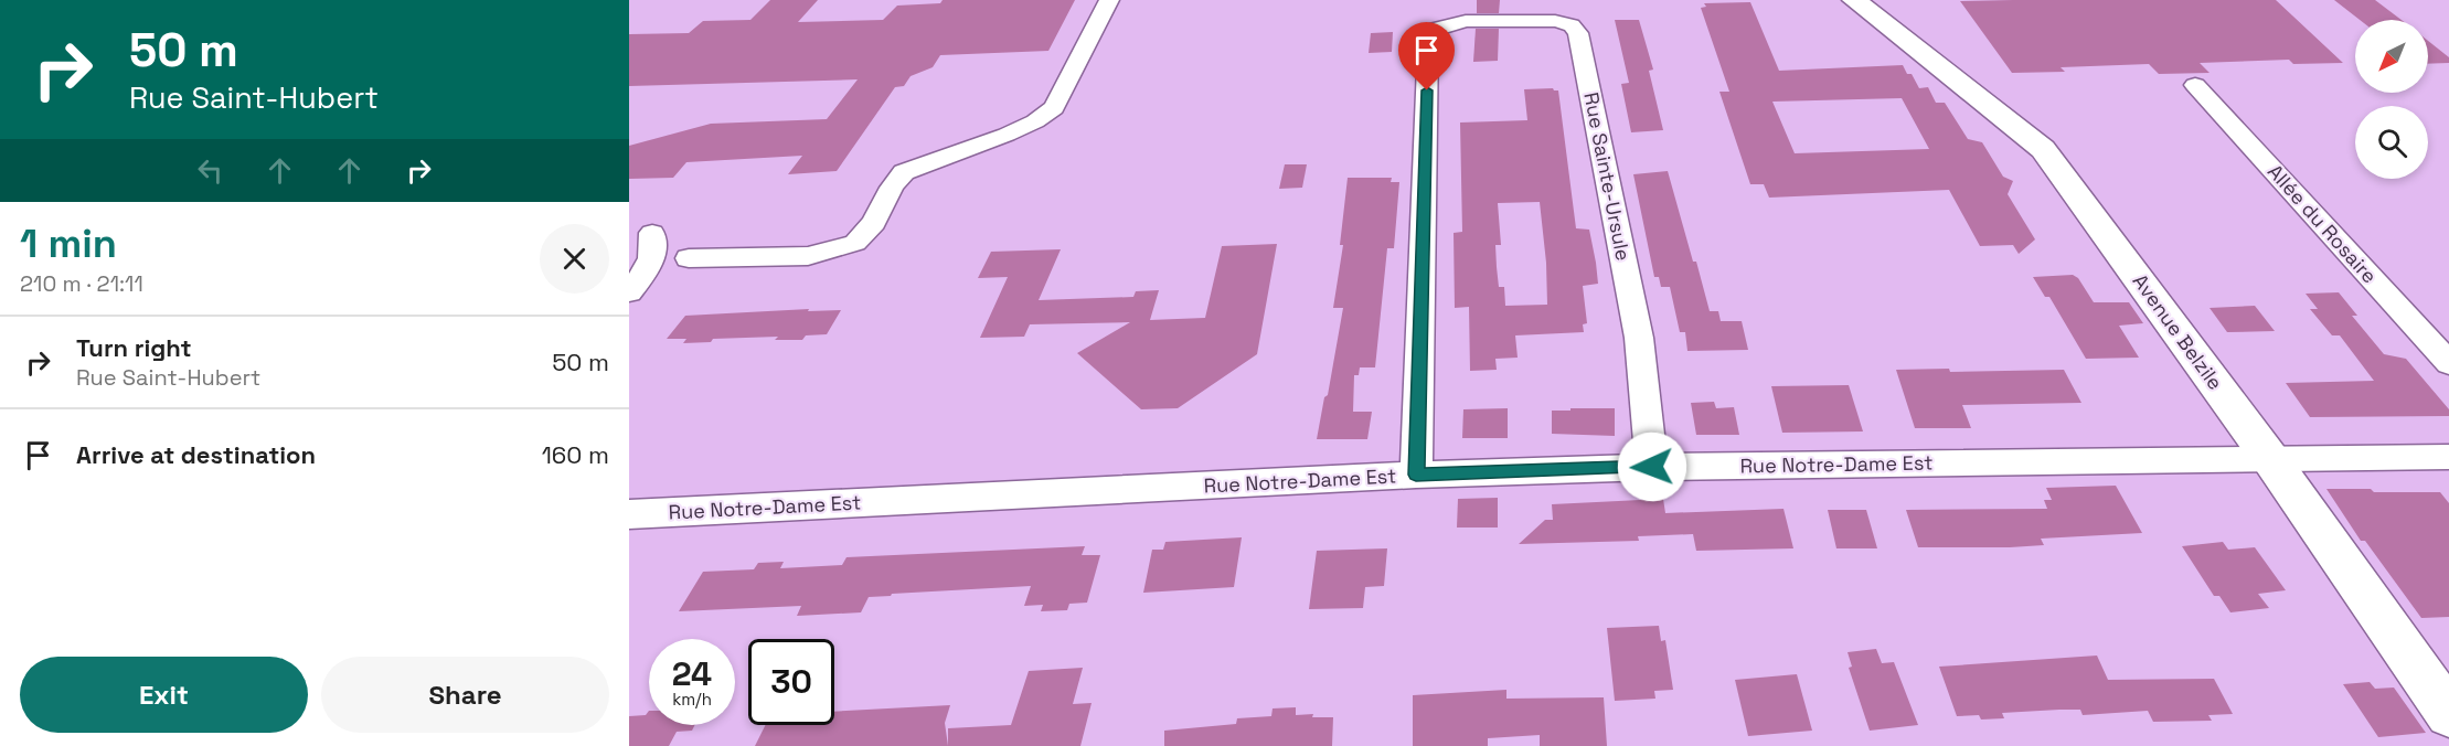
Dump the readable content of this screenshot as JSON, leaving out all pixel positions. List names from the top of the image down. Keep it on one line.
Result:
{"streets":{"street":["Rue Sainte-Ursule","Allée du Rosaire","Avenue Belzile","Rue Notre-Dame Est"]},"crossings":[["Rue Sainte-Ursule","Rue Notre-Dame Est"],["Avenue Belzile","Rue Notre-Dame Est"]],"north":"bottom left","page":{"turn":["50 m","Rue Saint-Hubert"],"heading":["1 min","210 m · 21:11"],"list":[{"name":"Turn right","note":"Rue Saint-Hubert","value":"50 m"},{"name":"Arrive at destination","value":"160 m"}],"speed":"24 km/h","limit":"30","buttons":["Exit","Share"]}}
